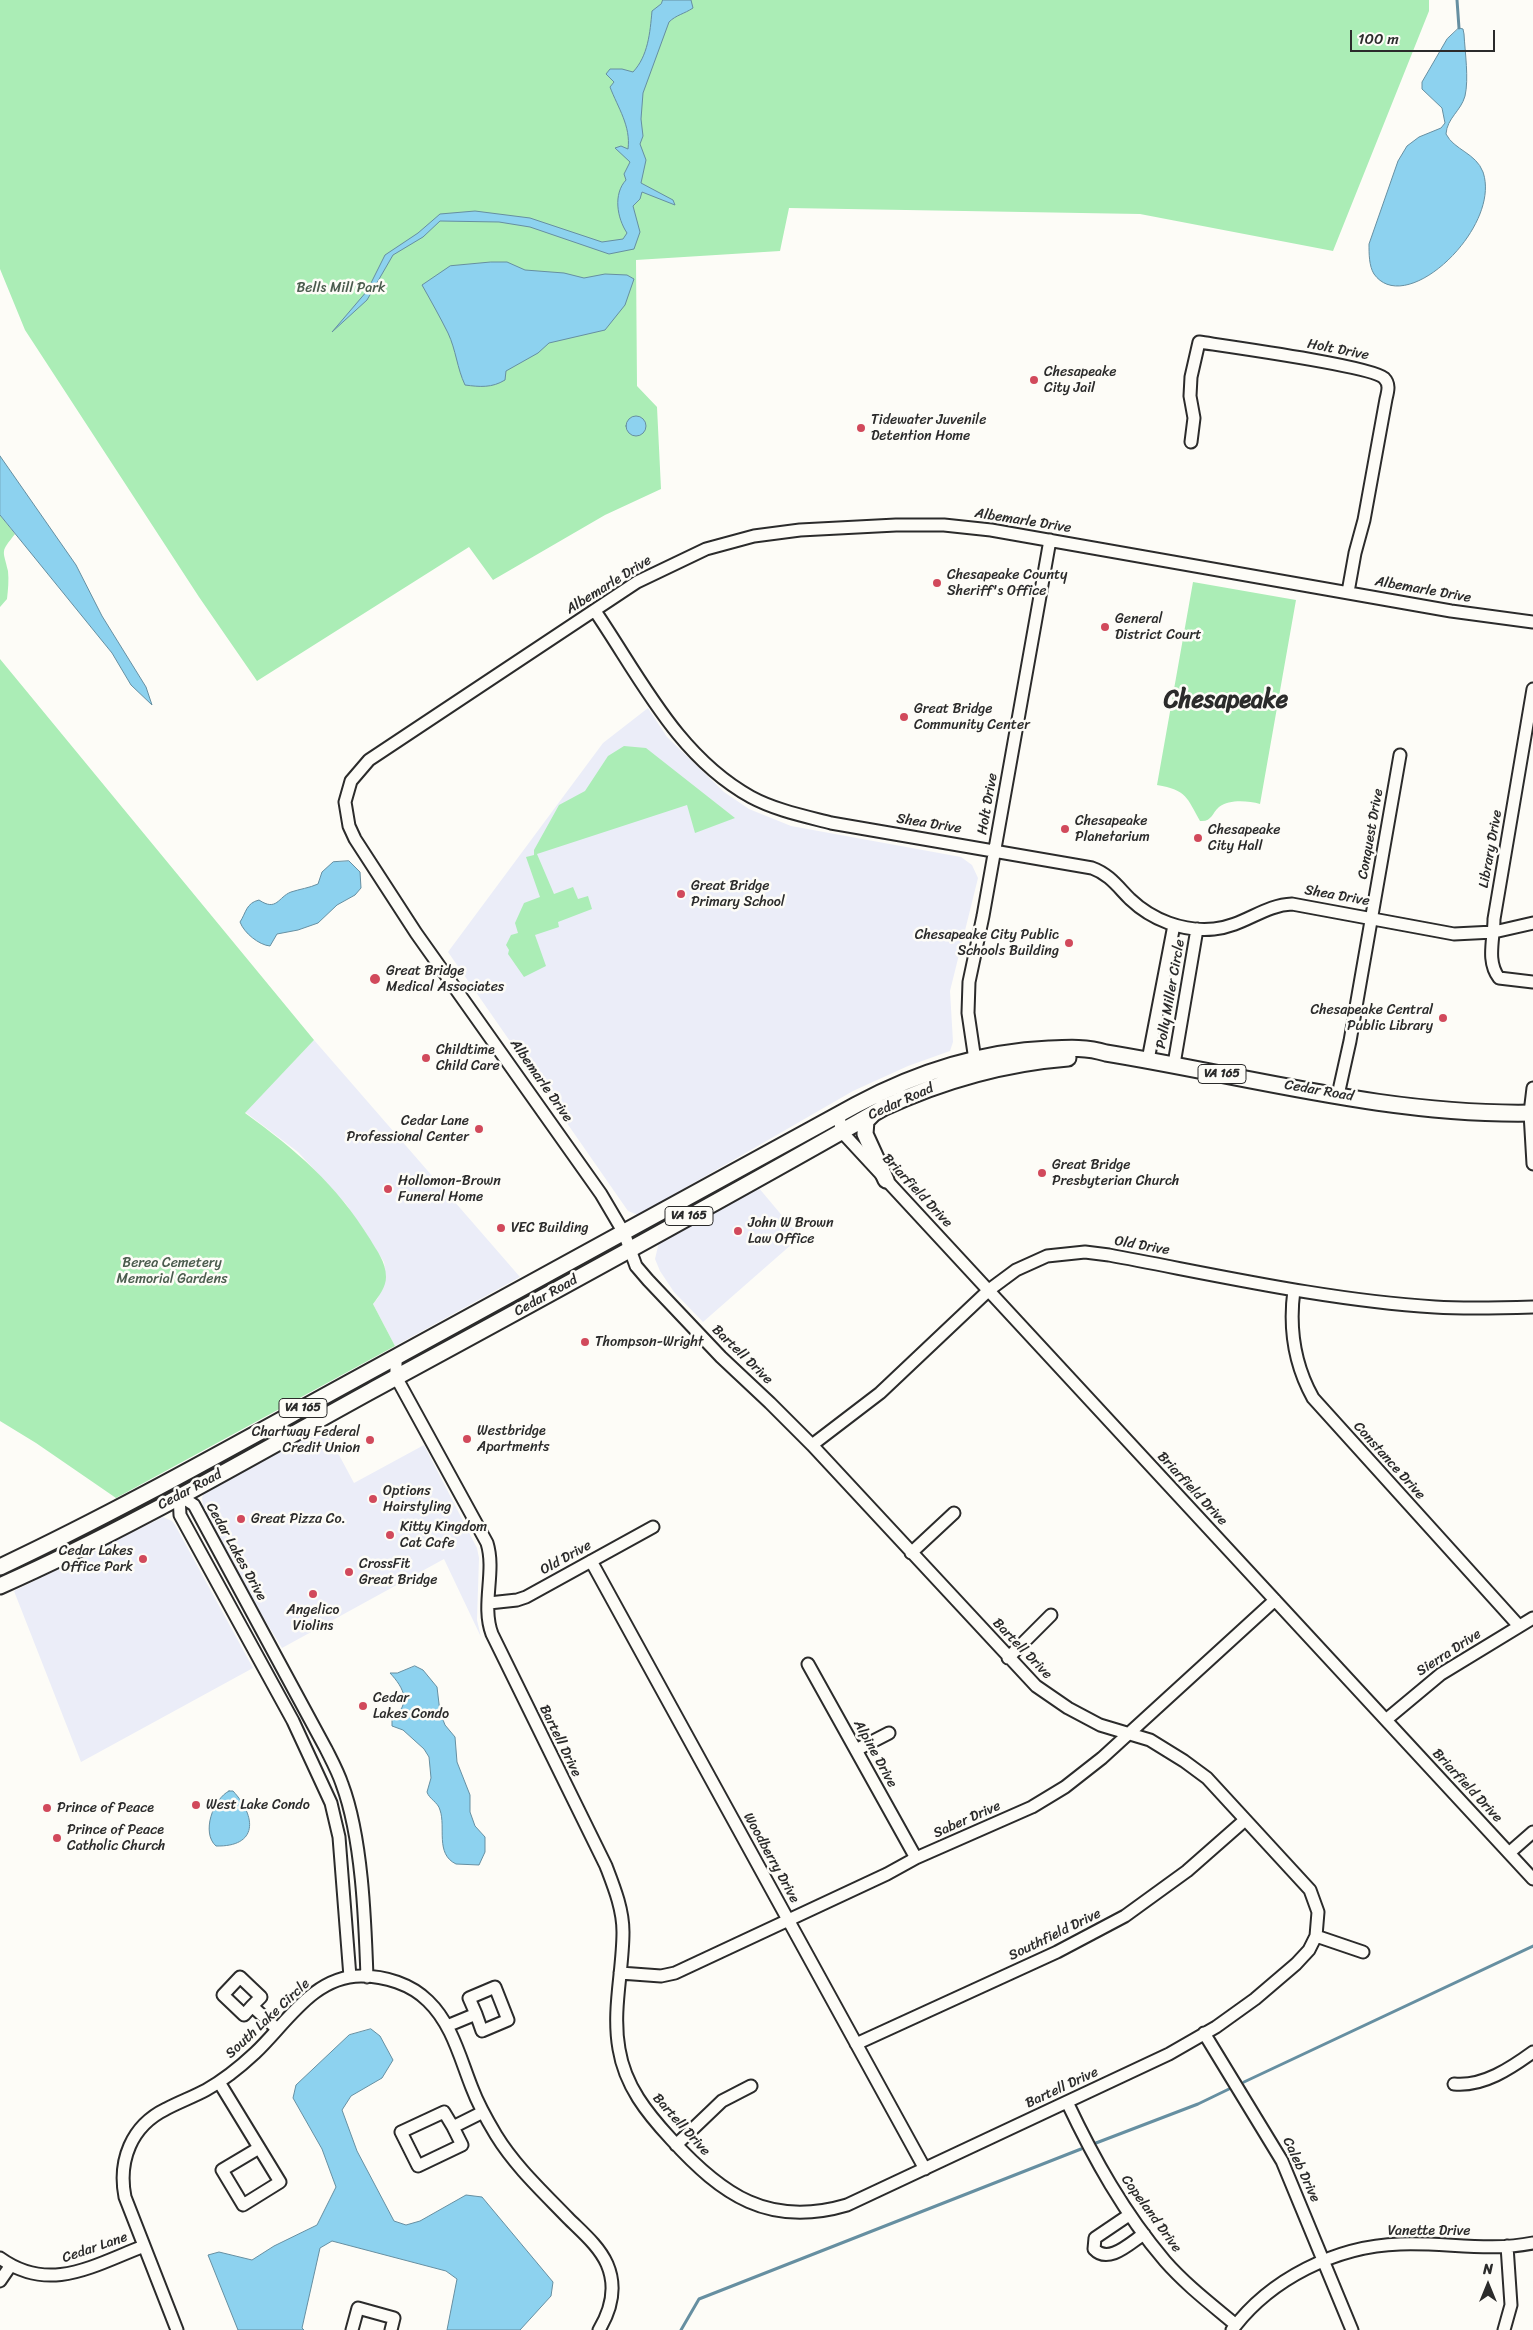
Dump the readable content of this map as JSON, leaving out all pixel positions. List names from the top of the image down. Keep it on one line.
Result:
{"streets":{"main road":["VA 165","Cedar Road"],"street":["Holt Drive","Albemarle Drive","Shea Drive","Conquest Drive","Library Drive","Polly Miller Circle","Briarfield Drive","Old Drive","Bartell Drive","Constance Drive","Cedar Lakes Drive","Sierra Drive","Alpine Drive","Saber Drive","Woodberry Drive","Southfield Drive","South Lake Circle","Caleb Drive","Copeland Drive","Vanette Drive","Cedar Lane"]},"crossings":[["Holt Drive","Albemarle Drive"],["Holt Drive","Shea Drive"],["Holt Drive","Cedar Road"],["Albemarle Drive","Shea Drive"],["Albemarle Drive","Cedar Road"],["Albemarle Drive","Bartell Drive"],["Shea Drive","Conquest Drive"],["Shea Drive","Library Drive"],["Shea Drive","Polly Miller Circle"],["Conquest Drive","Cedar Road"],["Polly Miller Circle","Cedar Road"],["Cedar Road","Briarfield Drive"],["Cedar Road","Bartell Drive"],["Cedar Road","Cedar Lakes Drive"],["Briarfield Drive","Old Drive"],["Briarfield Drive","Sierra Drive"],["Briarfield Drive","Saber Drive"],["Old Drive","Bartell Drive"],["Old Drive","Constance Drive"],["Old Drive","Woodberry Drive"],["Bartell Drive","Saber Drive"],["Bartell Drive","Woodberry Drive"],["Bartell Drive","Southfield Drive"],["Bartell Drive","Caleb Drive"],["Bartell Drive","Copeland Drive"],["Constance Drive","Sierra Drive"],["Cedar Lakes Drive","South Lake Circle"],["Alpine Drive","Saber Drive"],["Saber Drive","Woodberry Drive"],["Woodberry Drive","Southfield Drive"],["South Lake Circle","Cedar Lane"],["Caleb Drive","Vanette Drive"],["Copeland Drive","Vanette Drive"]],"districts":["Chesapeake"],"parks":["Bells Mill Park","Berea Cemetery Memorial Gardens"],"places":["Chesapeake City Jail","Tidewater Juvenile Detention Home","Chesapeake County Sheriff's Office","General District Court","Great Bridge Community Center","Chesapeake Planetarium","Chesapeake City Hall","Great Bridge Primary School","Chesapeake City Public Schools Building","Great Bridge Medical Associates","Chesapeake Central Public Library","Childtime Child Care","Cedar Lane Professional Center","Great Bridge Presbyterian Church","Hollomon-Brown Funeral Home","VEC Building","John W Brown Law Office","Thompson-Wright","Westbridge Apartments","Chartway Federal Credit Union","Options Hairstyling","Great Pizza Co.","Kitty Kingdom Cat Cafe","Cedar Lakes Office Park","CrossFit Great Bridge","Angelico Violins","Cedar Lakes Condo","West Lake Condo","Prince of Peace","Prince of Peace Catholic Church"],"scale_bar":"100 m","north":"top"}
